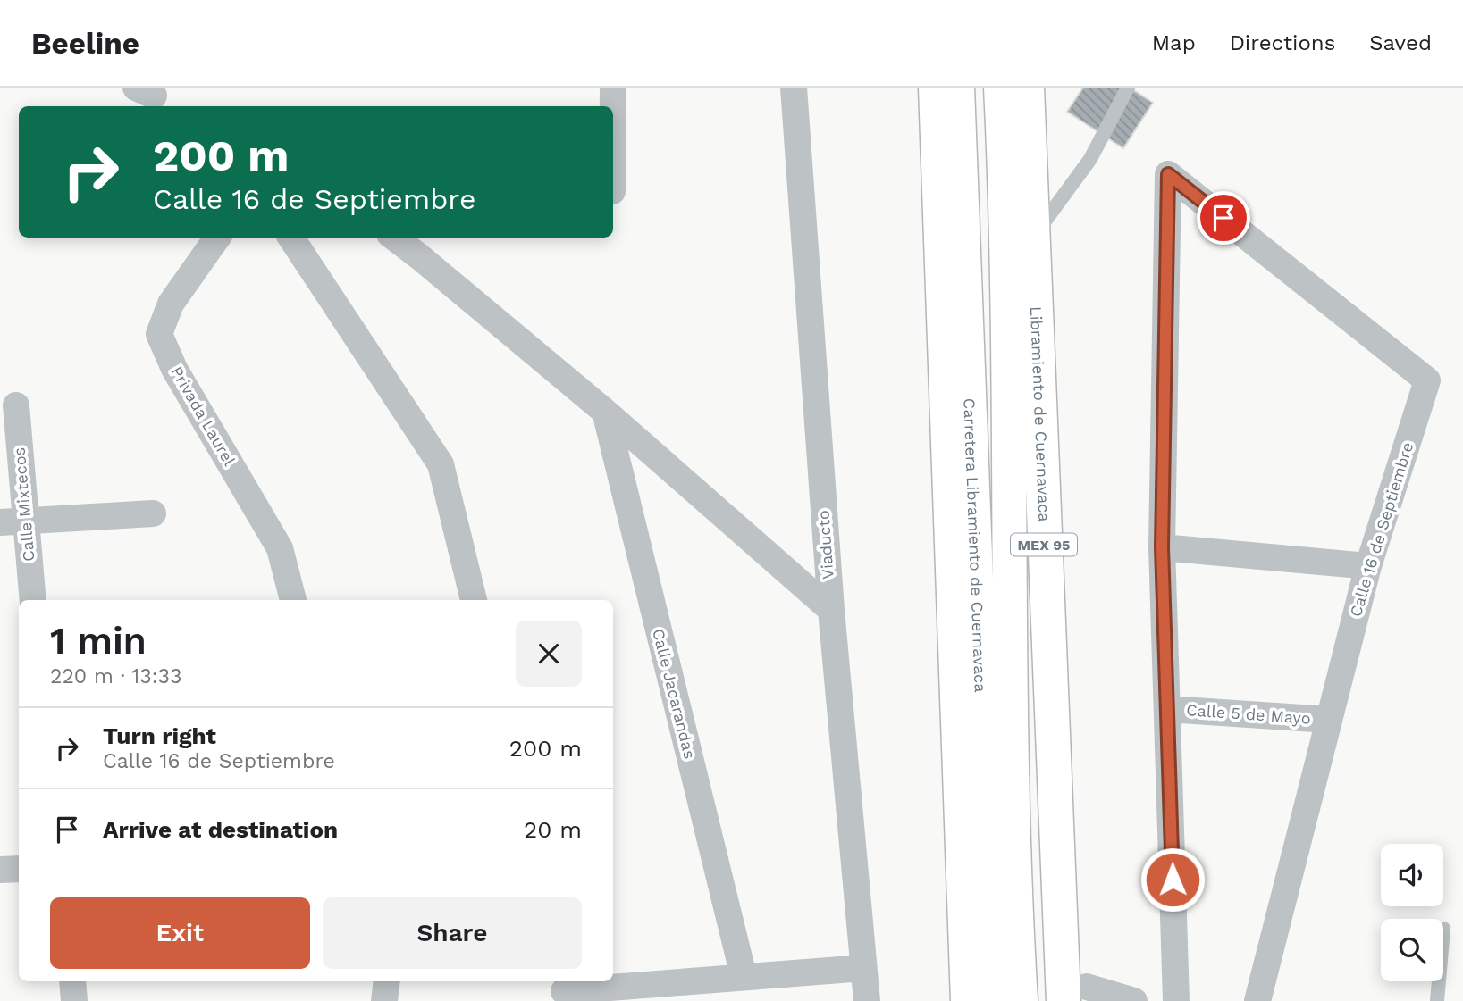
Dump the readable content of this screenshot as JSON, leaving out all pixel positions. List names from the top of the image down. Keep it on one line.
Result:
{"streets":{"main road":["Libramiento de Cuernavaca","Carretera Libramiento de Cuernavaca","MEX 95"],"street":["Privada Laurel","Calle Mixtecos","Calle 16 de Septiembre","Viaducto","Calle Jacarandas","Calle 5 de Mayo"]},"crossings":[["Calle 16 de Septiembre","Calle 5 de Mayo"]],"page":{"header":"Beeline","nav":["Map","Directions","Saved"],"turn":["200 m","Calle 16 de Septiembre"],"heading":["1 min","220 m · 13:33"],"list":[{"name":"Turn right","note":"Calle 16 de Septiembre","value":"200 m"},{"name":"Arrive at destination","value":"20 m"}],"buttons":["Exit","Share"]}}
